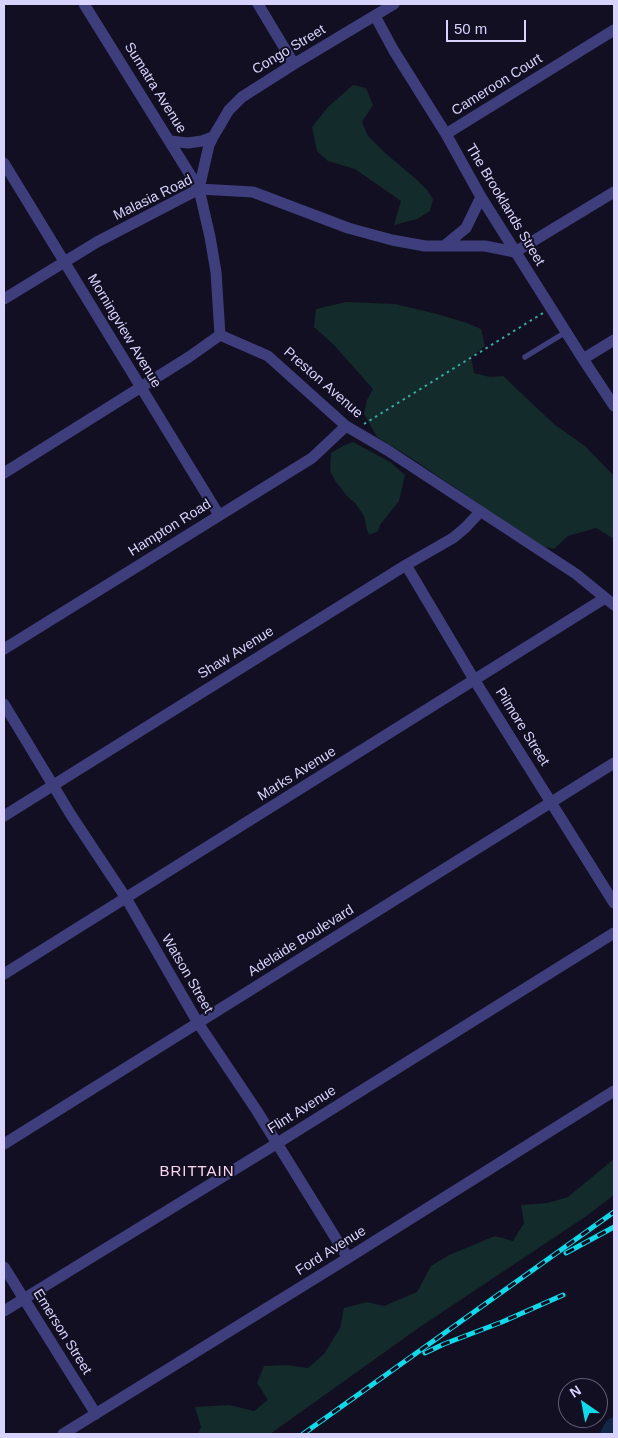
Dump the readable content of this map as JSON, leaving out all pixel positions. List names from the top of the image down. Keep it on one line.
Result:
{"streets":{"street":["Congo Street","Cameroon Court","Sumatra Avenue","Malasia Road","The Brooklands Street","Morningview Avenue","Preston Avenue","Hampton Road","Shaw Avenue","Pilmore Street","Marks Avenue","Adelaide Boulevard","Watson Street","Flint Avenue","Ford Avenue","Emerson Street"]},"crossings":[["Congo Street","Sumatra Avenue"],["Congo Street","Malasia Road"],["Congo Street","The Brooklands Street"],["Congo Street","Preston Avenue"],["Cameroon Court","The Brooklands Street"],["Sumatra Avenue","Malasia Road"],["Malasia Road","The Brooklands Street"],["Malasia Road","Morningview Avenue"],["Morningview Avenue","Hampton Road"],["Preston Avenue","Hampton Road"],["Preston Avenue","Shaw Avenue"],["Preston Avenue","Marks Avenue"],["Shaw Avenue","Pilmore Street"],["Shaw Avenue","Watson Street"],["Pilmore Street","Marks Avenue"],["Pilmore Street","Adelaide Boulevard"],["Marks Avenue","Watson Street"],["Adelaide Boulevard","Watson Street"],["Watson Street","Flint Avenue"],["Watson Street","Ford Avenue"],["Flint Avenue","Emerson Street"],["Ford Avenue","Emerson Street"]],"districts":["BRITTAIN"],"scale_bar":"50 m","north":"top left"}
